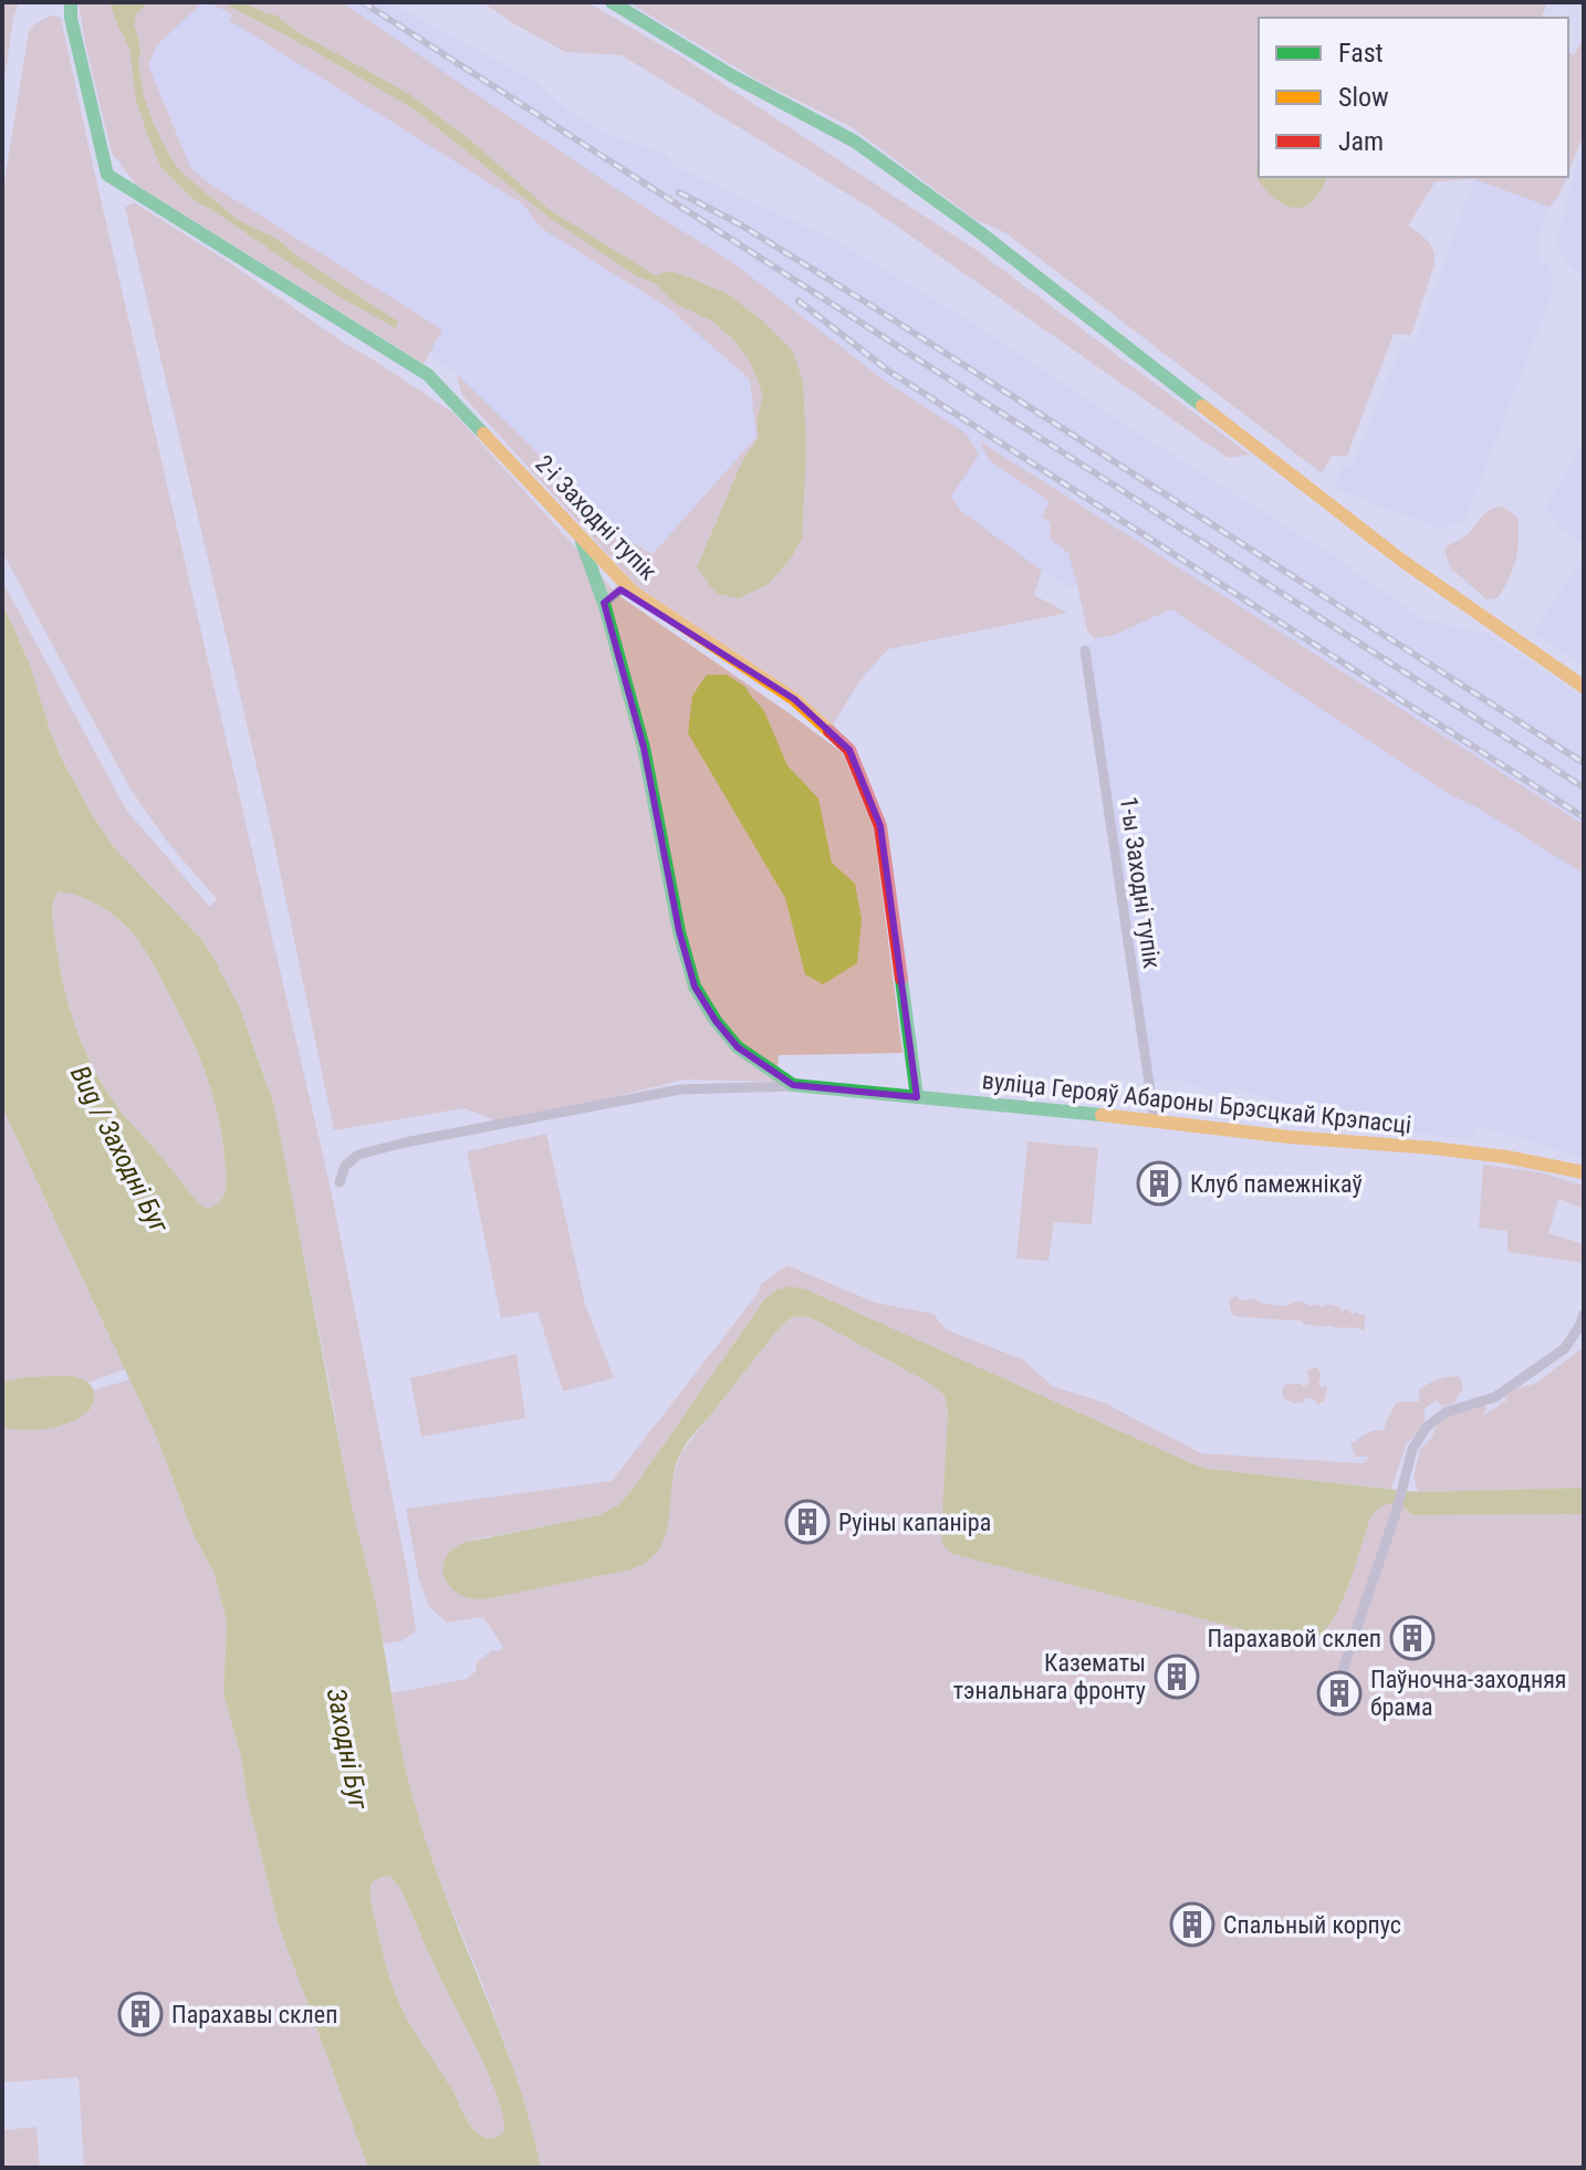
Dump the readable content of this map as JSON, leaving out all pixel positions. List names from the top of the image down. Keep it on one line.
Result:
{"streets":{"main road":["2-і Заходні тупік","вуліца Герояў Абароны Брэсцкай Крэпасці"],"street":["1-ы Заходні тупік"]},"crossings":[["2-і Заходні тупік","вуліца Герояў Абароны Брэсцкай Крэпасці"],["1-ы Заходні тупік","вуліца Герояў Абароны Брэсцкай Крэпасці"]],"water":["Bug / Заходні Буг","Заходні Буг"],"places":{"building":["Клуб памежнікаў","Руіны капаніра","Парахавой склеп","Казематы тэнальнага фронту","Паўночна-заходняя брама","Спальный корпус","Парахавы склеп"]},"legend":["Fast","Slow","Jam"]}
